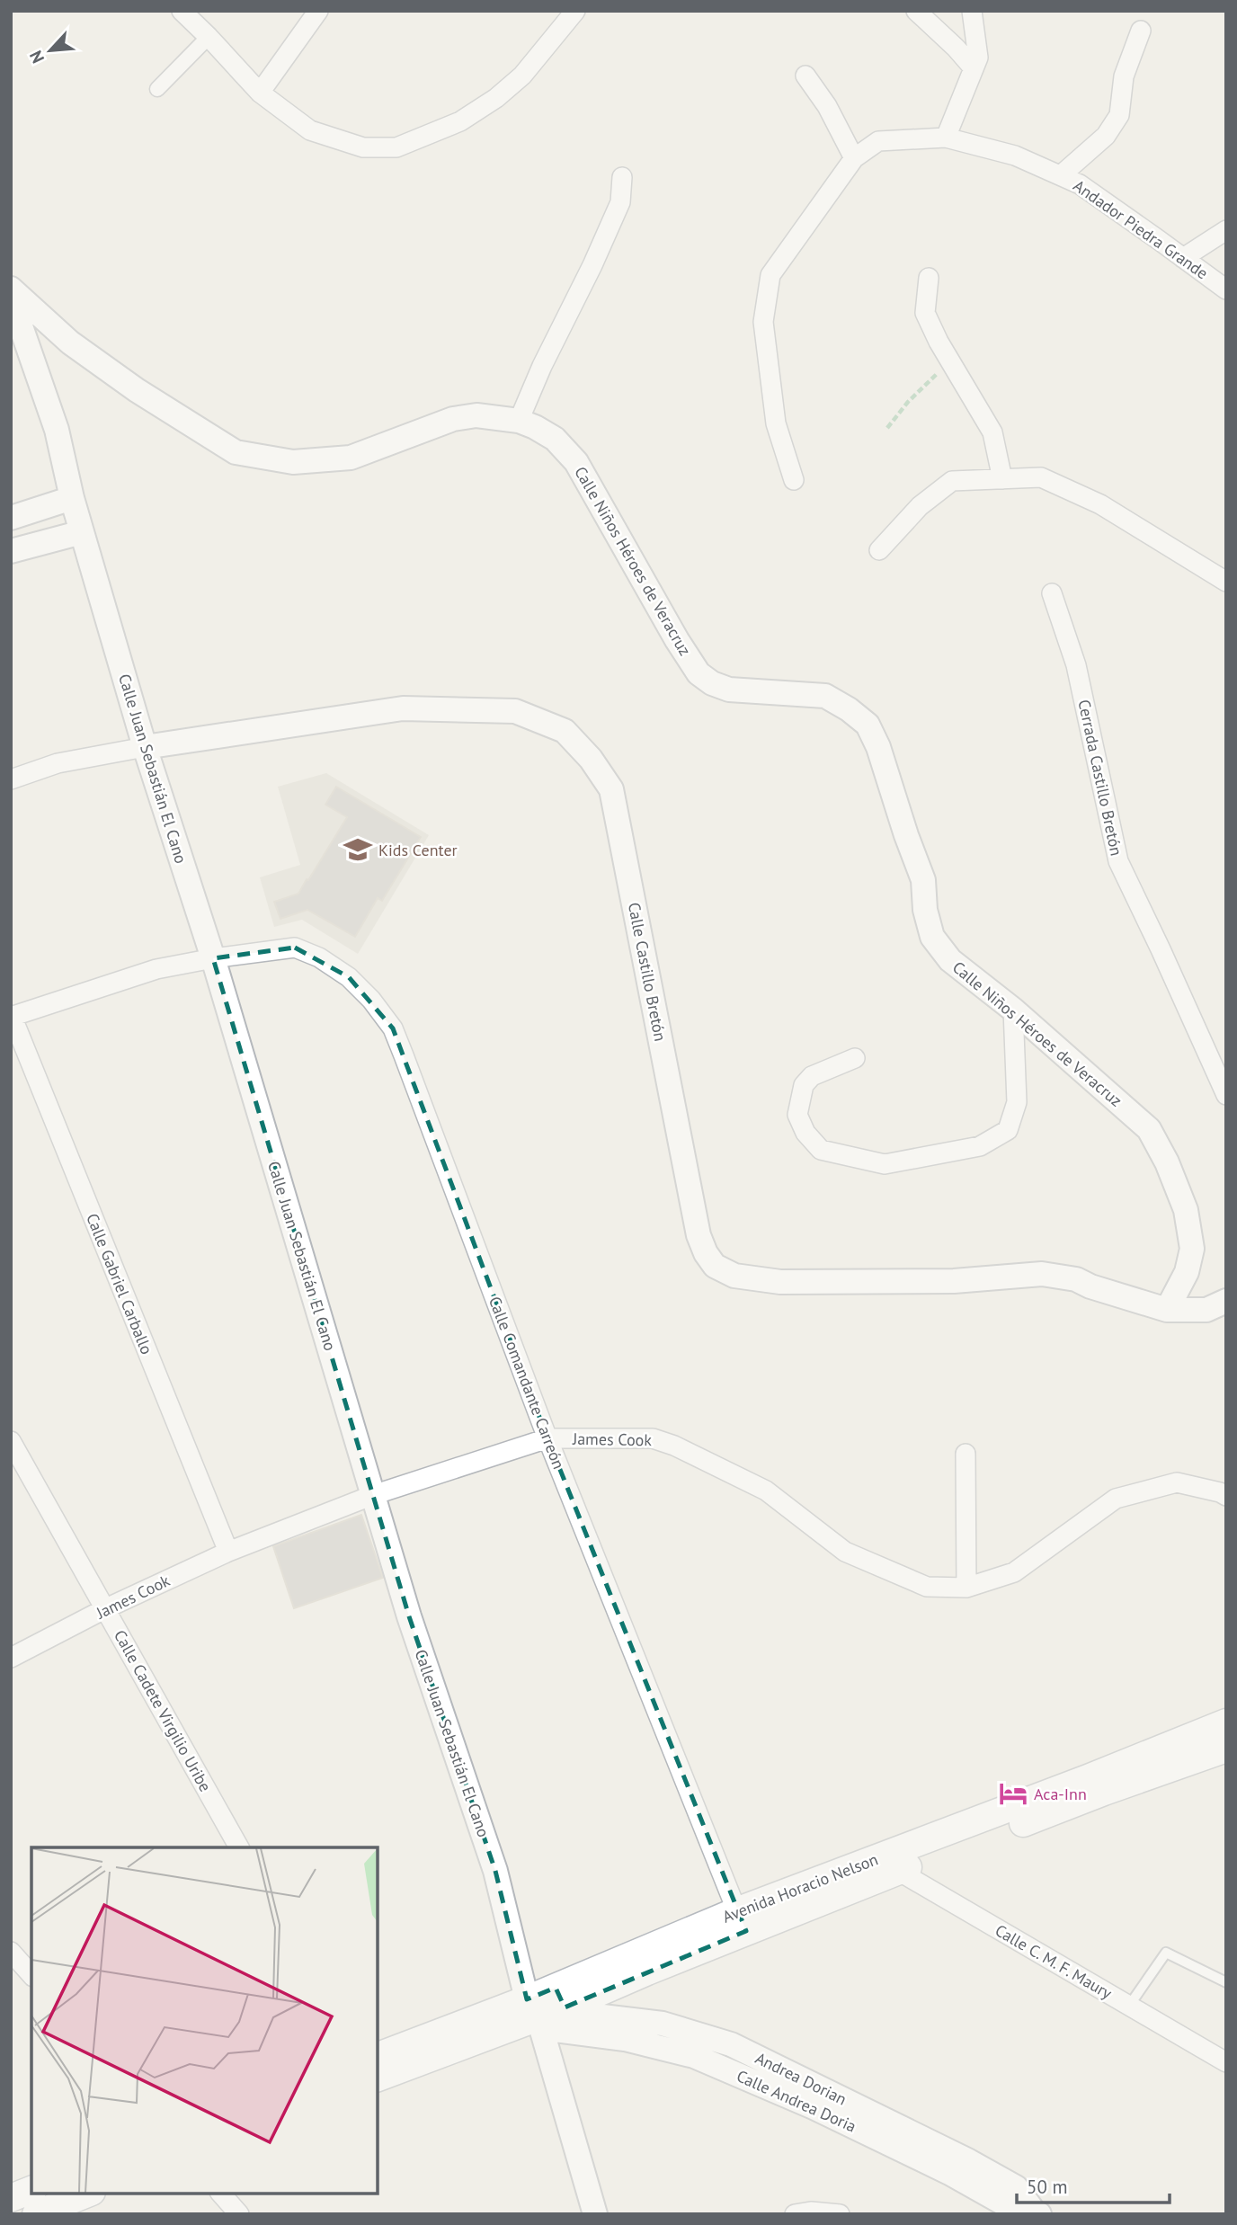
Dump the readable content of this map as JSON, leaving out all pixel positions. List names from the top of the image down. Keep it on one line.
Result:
{"streets":{"main road":["Avenida Horacio Nelson"],"street":["Andador Piedra Grande","Calle Niños Héroes de Veracruz","Calle Juan Sebastián El Cano","Cerrada Castillo Bretón","Calle Castillo Bretón","Calle Gabriel Carballo","Calle Comandante Carreón","James Cook","Calle Cadete Virgilio Uribe","Calle C. M. F. Maury","Andrea Dorian","Calle Andrea Doria"]},"crossings":[["Calle Niños Héroes de Veracruz","Calle Castillo Bretón"],["Calle Juan Sebastián El Cano","Calle Castillo Bretón"],["Calle Juan Sebastián El Cano","Calle Comandante Carreón"],["Calle Juan Sebastián El Cano","James Cook"],["Calle Juan Sebastián El Cano","Avenida Horacio Nelson"],["Calle Juan Sebastián El Cano","Calle Andrea Doria"],["Calle Gabriel Carballo","Calle Comandante Carreón"],["Calle Gabriel Carballo","James Cook"],["Calle Comandante Carreón","James Cook"],["Calle Comandante Carreón","Avenida Horacio Nelson"],["James Cook","Calle Cadete Virgilio Uribe"],["Avenida Horacio Nelson","Calle C. M. F. Maury"],["Avenida Horacio Nelson","Andrea Dorian"],["Avenida Horacio Nelson","Calle Andrea Doria"],["Andrea Dorian","Calle Andrea Doria"]],"places":{"school or university":["Kids Center"],"hotel":["Aca-Inn"]},"scale_bar":"50 m","north":"bottom left"}
